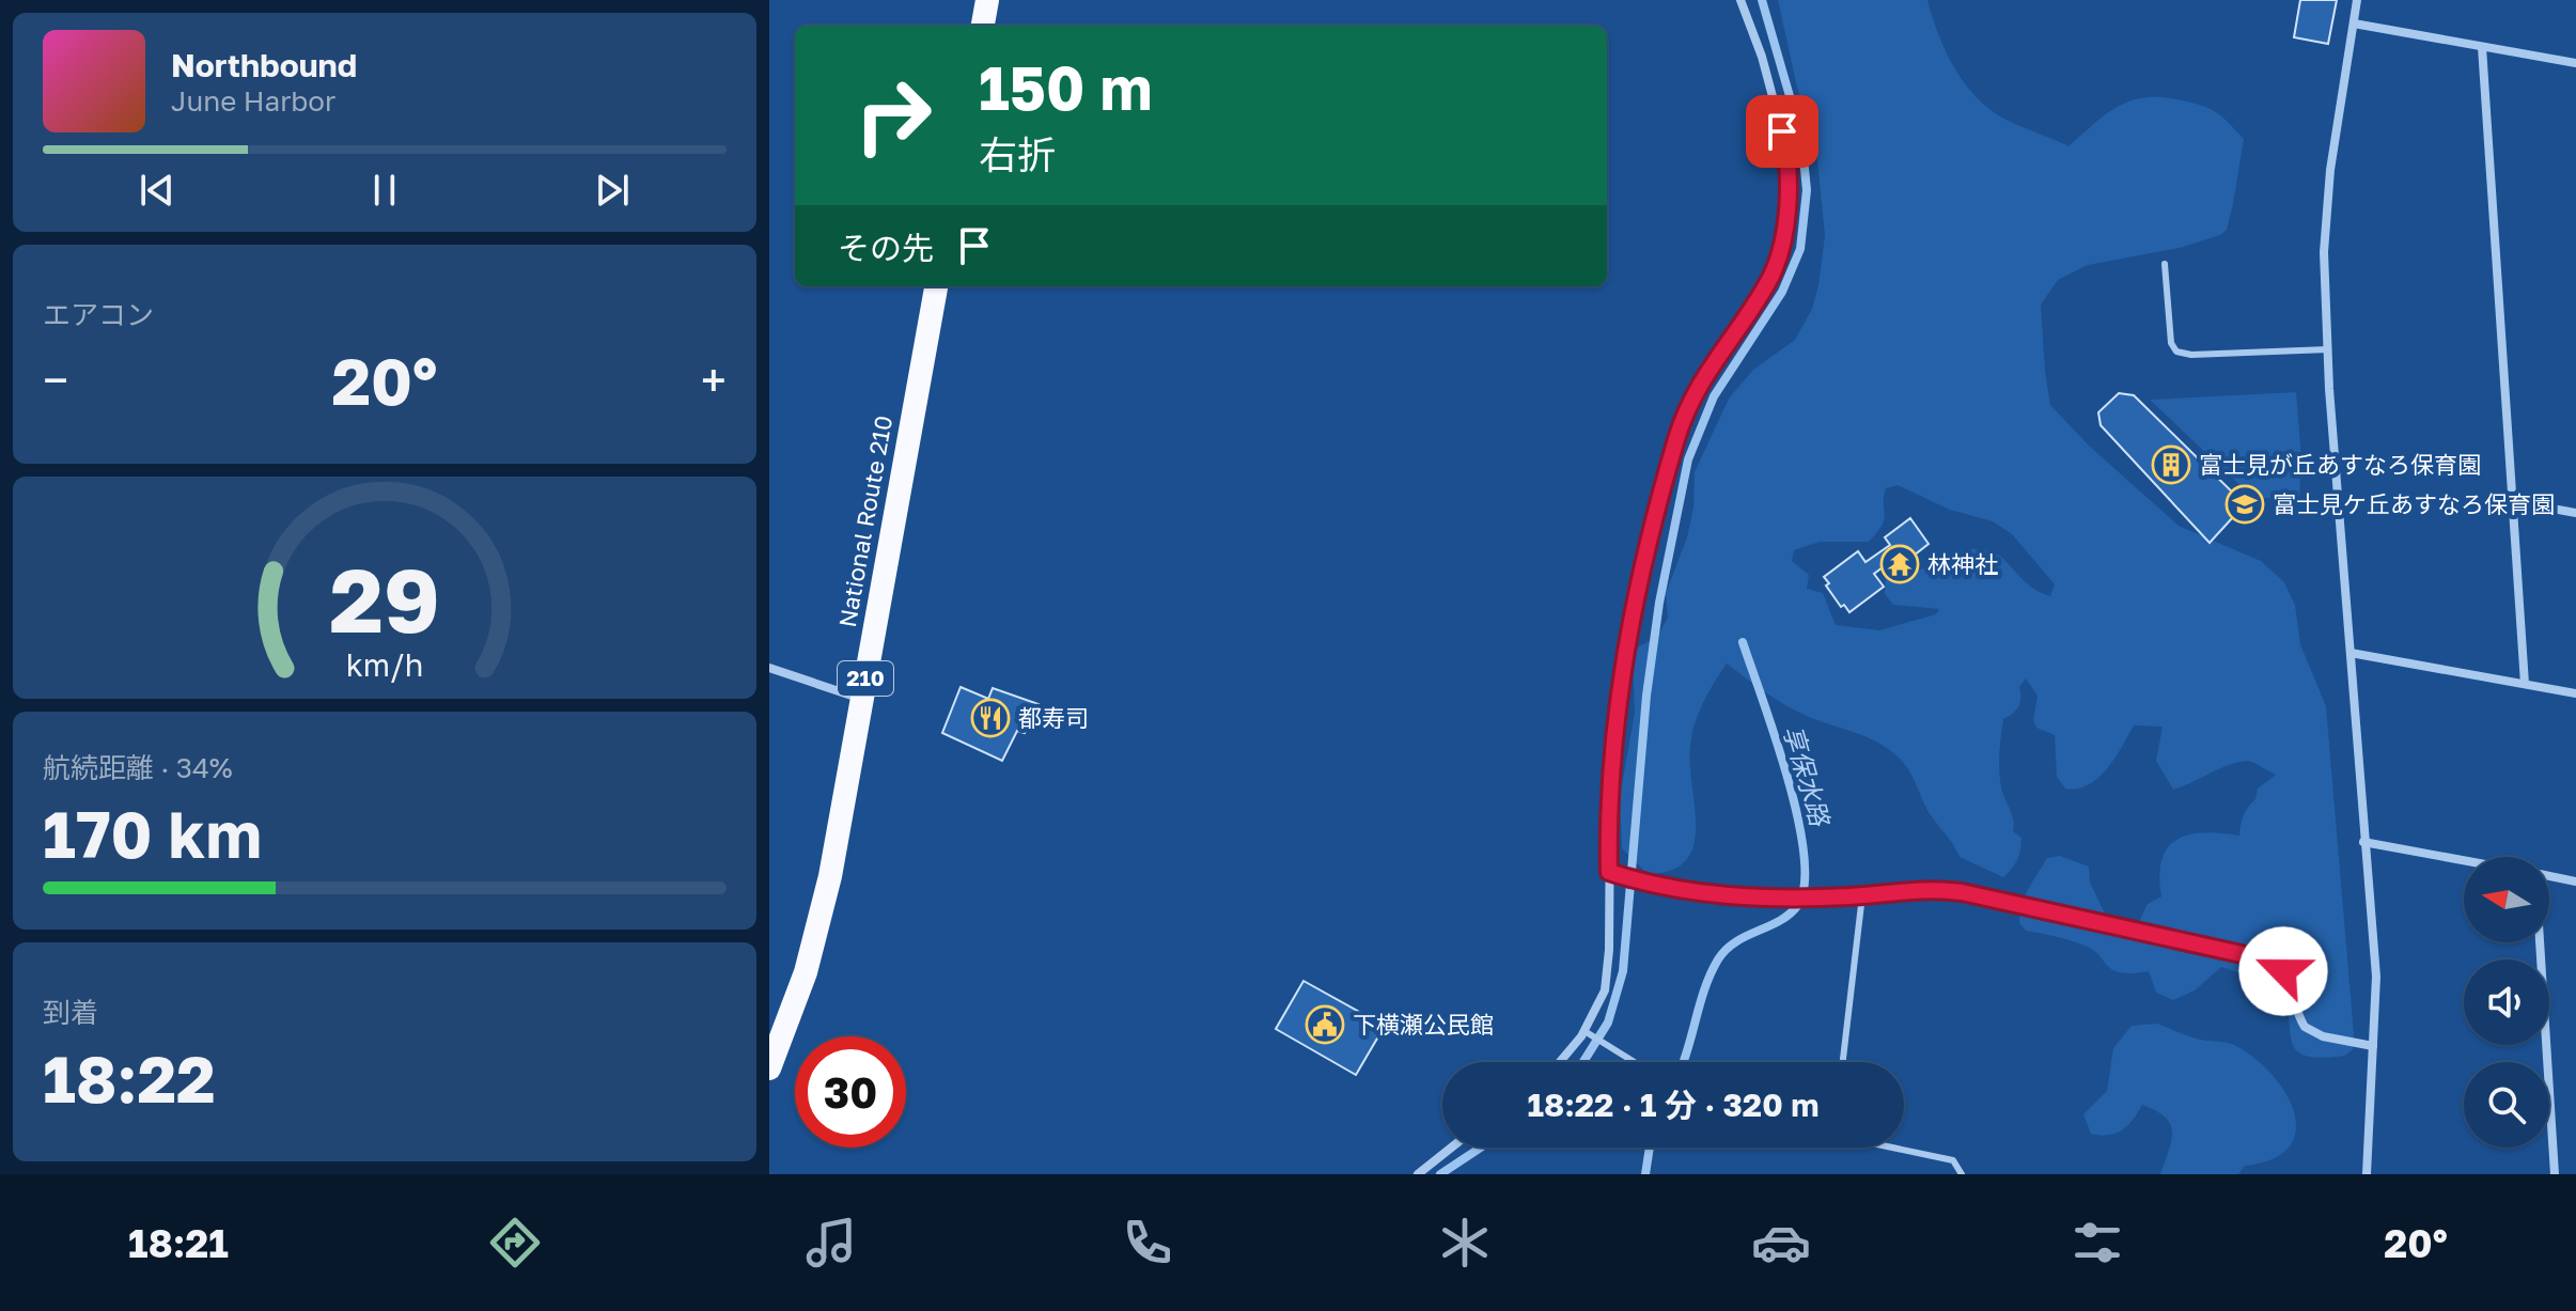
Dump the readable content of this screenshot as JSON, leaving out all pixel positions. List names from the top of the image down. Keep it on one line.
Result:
{"streets":{"highway":["National Route 210","210"]},"water":["享保水路"],"places":{"building":["富士見が丘あすなろ保育園"],"school or university":["富士見ケ丘あすなろ保育園"],"temple":["林神社"],"restaurant":["都寿司"],"public building":["下横瀬公民館"]},"north":"left","page":{"turn":["150 m","右折"],"song":["Northbound","June Harbor"],"then":"その先","tile":["エアコン",["航続距離 · 34%","170 km"],["到着","18:22"]],"heat":["−","20°","+"],"limit":"30","trip":"18:22 · 1 分 · 320 m","tabs":["18:21","20°"],"gauge":["29","km/h"]}}
